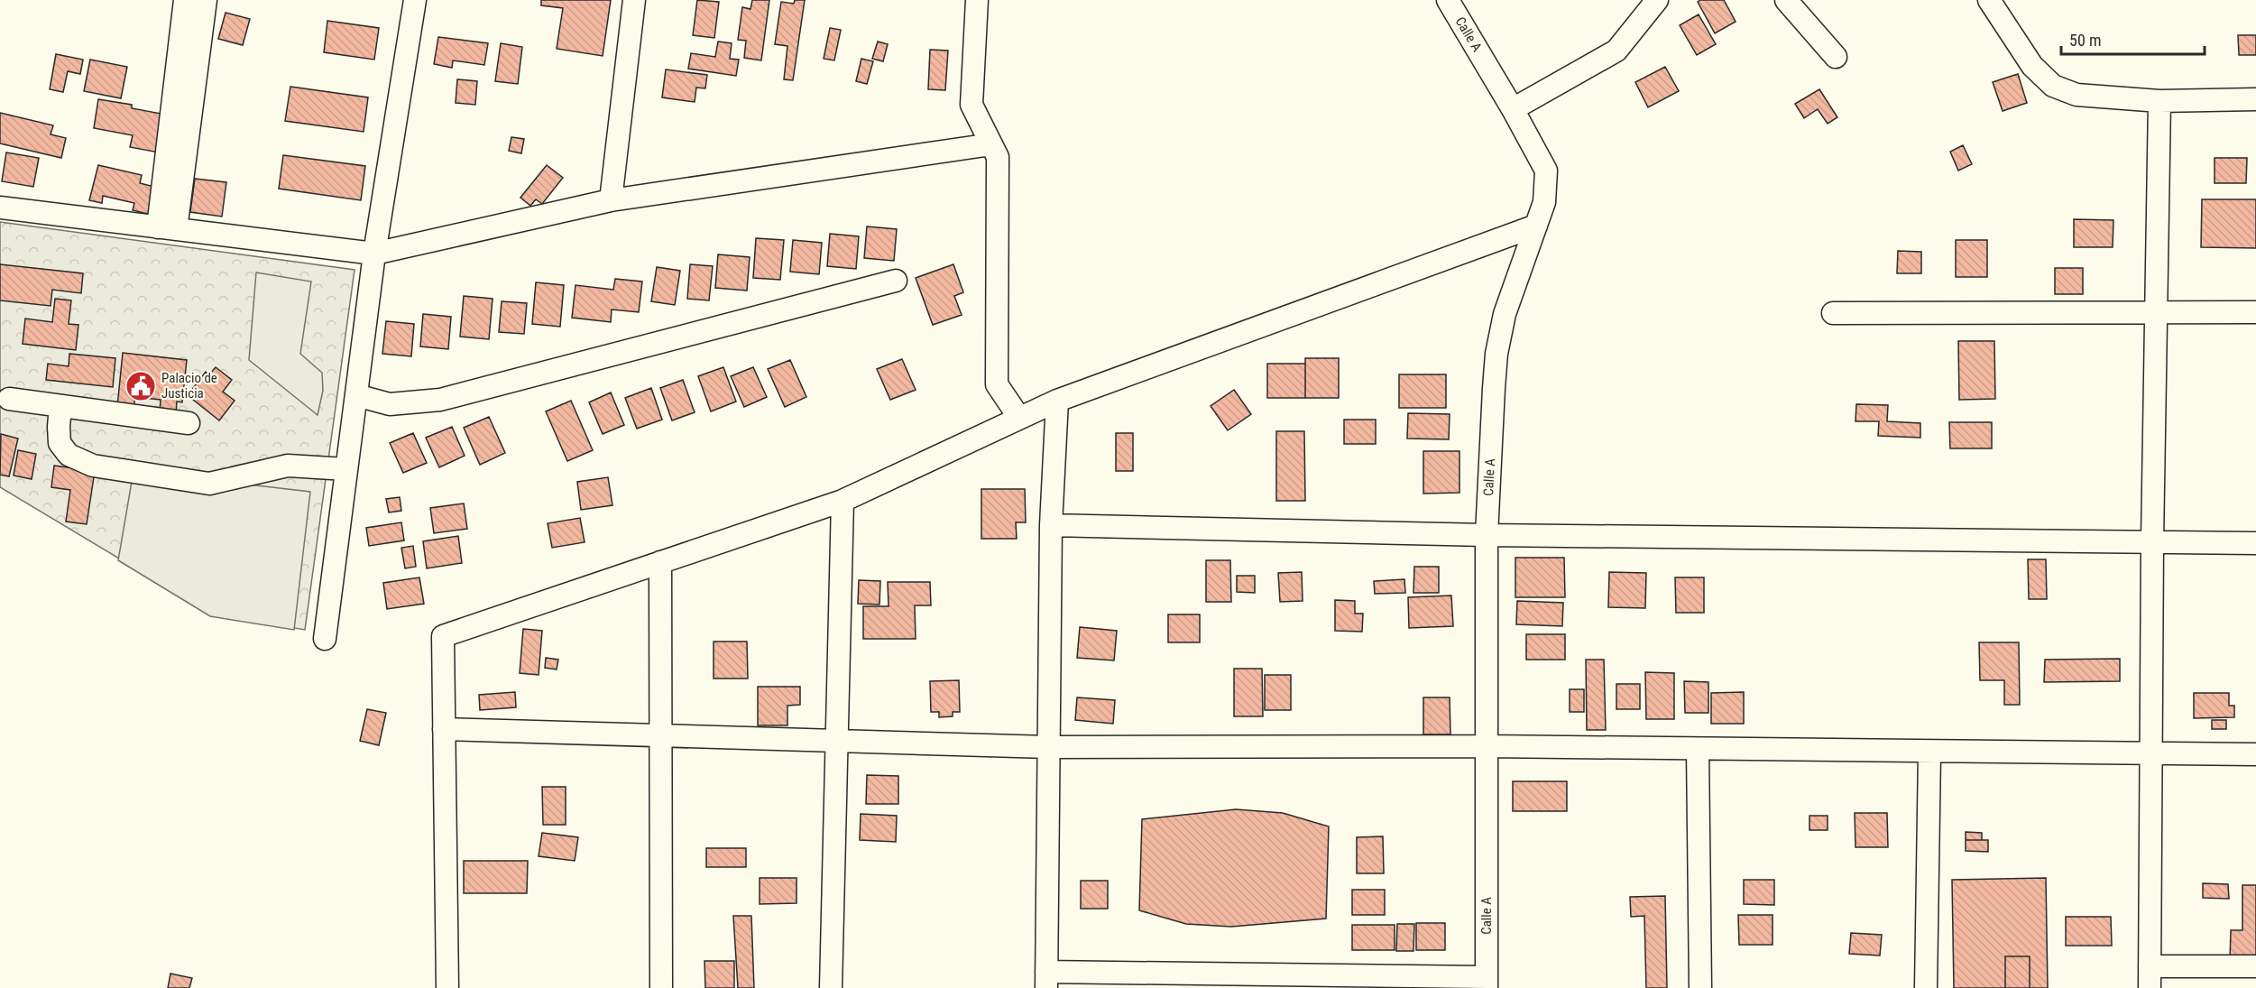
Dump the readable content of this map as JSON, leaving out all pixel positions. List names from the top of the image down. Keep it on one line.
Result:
{"streets":{"street":["Calle A"]},"places":{"public building":["Palacio de Justicia"]},"scale_bar":"50 m"}
